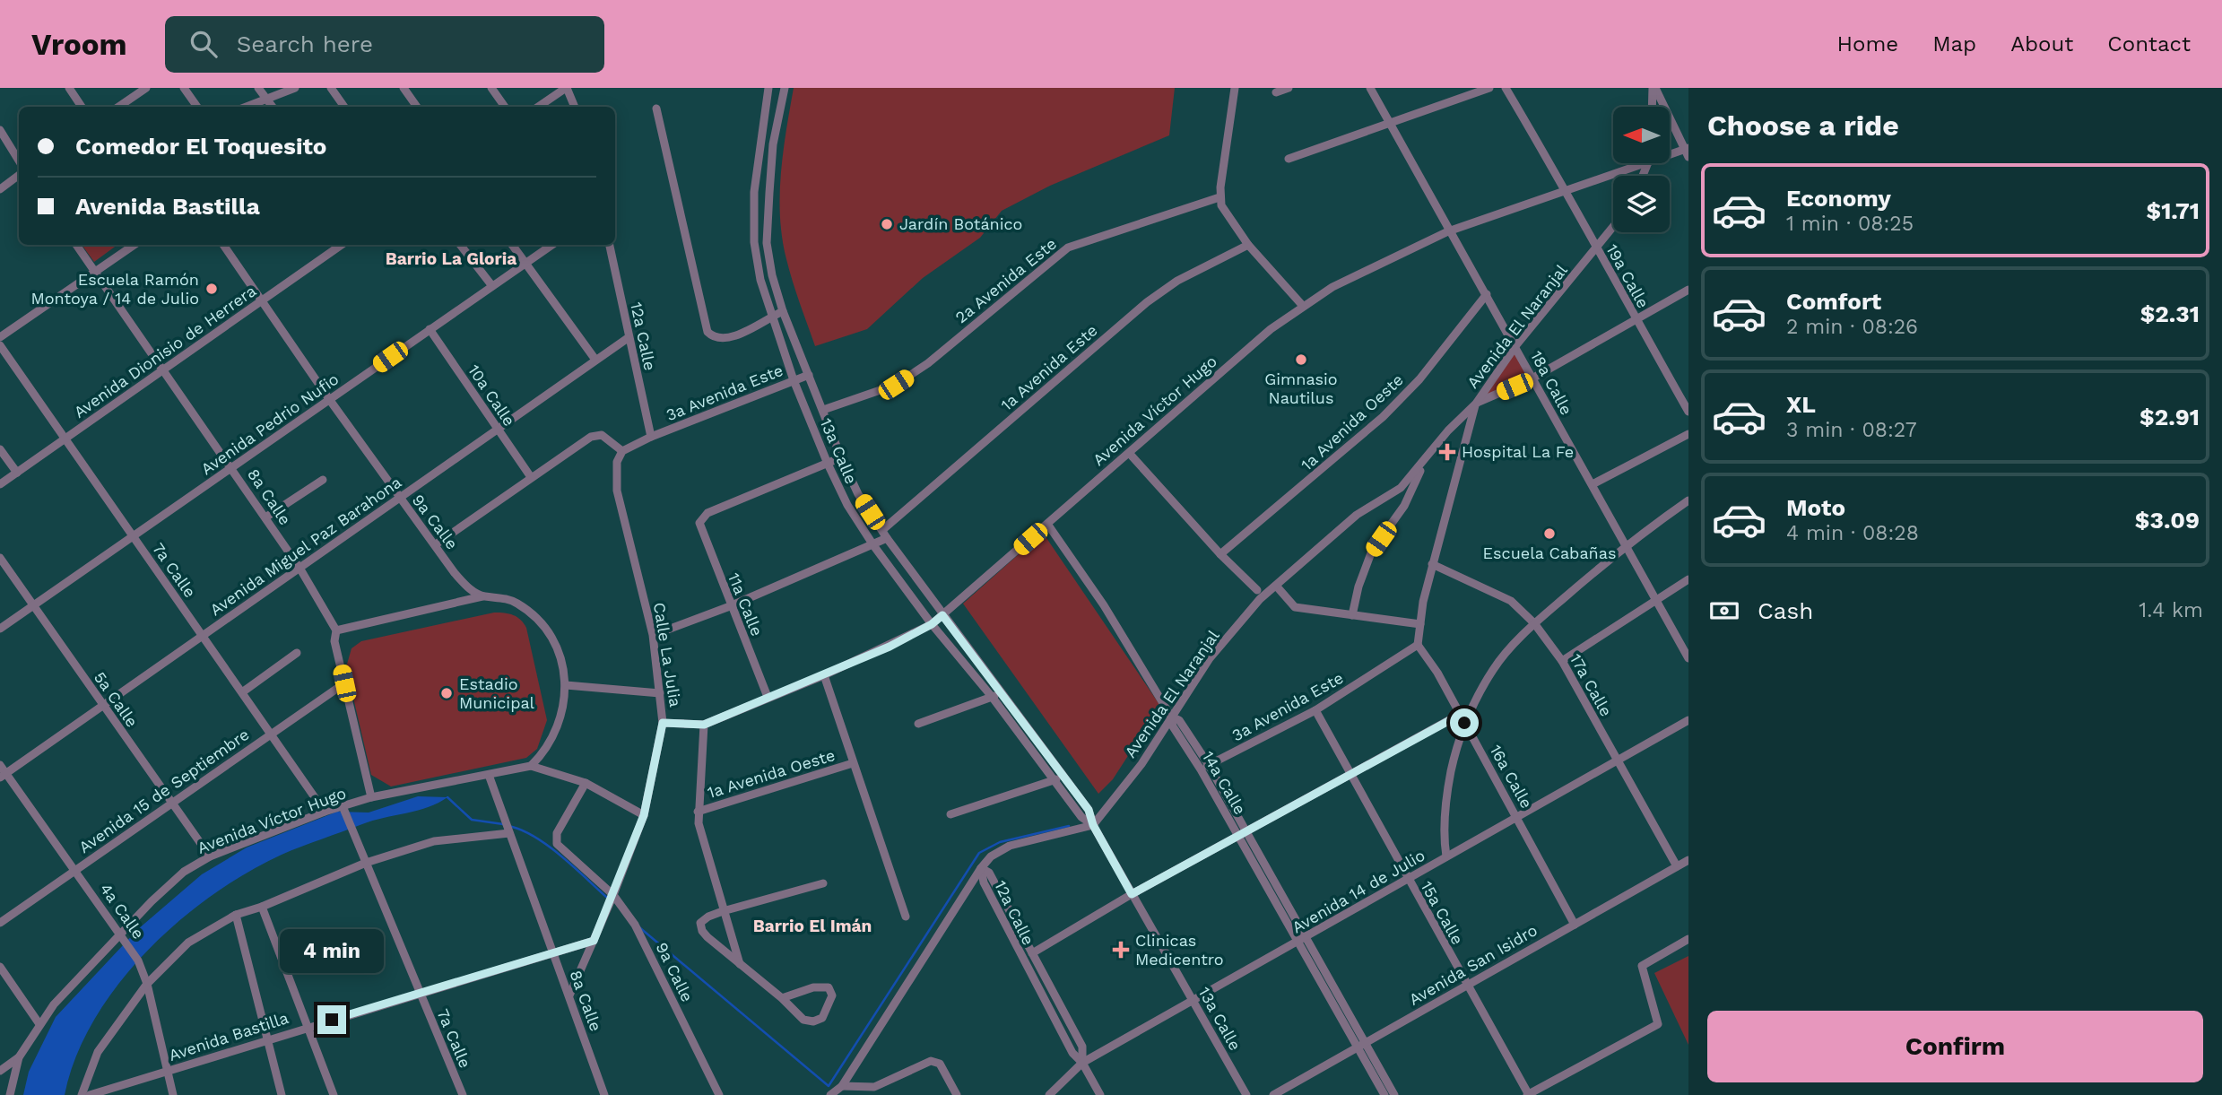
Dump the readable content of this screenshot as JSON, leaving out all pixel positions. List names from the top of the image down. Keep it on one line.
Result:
{"streets":{"street":["19a Calle","2a Avenida Este","Avenida El Naranjal","12a Calle","Avenida Dionisio de Herrera","1a Avenida Este","18a Calle","3a Avenida Este","10a Calle","Avenida Víctor Hugo","1a Avenida Oeste","Avenida Pedrio Nufio","13a Calle","8a Calle","9a Calle","Avenida Miguel Paz Barahona","7a Calle","11a Calle","Calle La Julia","17a Calle","5a Calle","16a Calle","14a Calle","Avenida 15 de Septiembre","Avenida 14 de Julio","4a Calle","15a Calle","Avenida San Isidro","Avenida Bastilla"]},"crossings":[["19a Calle","Avenida El Naranjal"],["19a Calle","Avenida Víctor Hugo"],["2a Avenida Este","13a Calle"],["Avenida El Naranjal","18a Calle"],["Avenida El Naranjal","13a Calle"],["Avenida El Naranjal","14a Calle"],["12a Calle","3a Avenida Este"],["12a Calle","Avenida Miguel Paz Barahona"],["12a Calle","Avenida 14 de Julio"],["Avenida Dionisio de Herrera","8a Calle"],["Avenida Dionisio de Herrera","9a Calle"],["Avenida Dionisio de Herrera","7a Calle"],["1a Avenida Este","13a Calle"],["1a Avenida Este","11a Calle"],["18a Calle","Avenida Víctor Hugo"],["18a Calle","1a Avenida Oeste"],["3a Avenida Este","13a Calle"],["3a Avenida Este","16a Calle"],["3a Avenida Este","14a Calle"],["3a Avenida Este","15a Calle"],["10a Calle","Avenida Pedrio Nufio"],["10a Calle","Avenida Miguel Paz Barahona"],["Avenida Víctor Hugo","13a Calle"],["Avenida Víctor Hugo","8a Calle"],["Avenida Víctor Hugo","9a Calle"],["Avenida Víctor Hugo","7a Calle"],["Avenida Víctor Hugo","11a Calle"],["Avenida Víctor Hugo","Calle La Julia"],["Avenida Víctor Hugo","5a Calle"],["Avenida Víctor Hugo","14a Calle"],["Avenida Víctor Hugo","4a Calle"],["Avenida Pedrio Nufio","8a Calle"],["Avenida Pedrio Nufio","9a Calle"],["Avenida Pedrio Nufio","7a Calle"],["Avenida Pedrio Nufio","5a Calle"],["13a Calle","11a Calle"],["13a Calle","Avenida 14 de Julio"],["8a Calle","Avenida Miguel Paz Barahona"],["8a Calle","Calle La Julia"],["8a Calle","Avenida 15 de Septiembre"],["8a Calle","Avenida Bastilla"],["9a Calle","Avenida Miguel Paz Barahona"],["9a Calle","Calle La Julia"],["Avenida Miguel Paz Barahona","7a Calle"],["Avenida Miguel Paz Barahona","5a Calle"],["Avenida Miguel Paz Barahona","4a Calle"],["7a Calle","Avenida 15 de Septiembre"],["7a Calle","Avenida Bastilla"],["Calle La Julia","Avenida Bastilla"],["17a Calle","Avenida 14 de Julio"],["17a Calle","Avenida San Isidro"],["5a Calle","Avenida 15 de Septiembre"],["16a Calle","Avenida 14 de Julio"],["16a Calle","Avenida San Isidro"],["14a Calle","Avenida 14 de Julio"],["14a Calle","Avenida San Isidro"],["Avenida 15 de Septiembre","4a Calle"],["Avenida 14 de Julio","15a Calle"],["4a Calle","Avenida Bastilla"],["15a Calle","Avenida San Isidro"]],"districts":["Barrio La Gloria","Barrio El Imán"],"places":{"other":["Jardín Botánico","Escuela Ramón Montoya / 14 de Julio","Gimnasio Nautilus","Escuela Cabañas","Estadio Municipal"],"health":["Hospital La Fe","Clinicas Medicentro"]},"north":"left","page":{"header":"Vroom","search":"Search here","nav":["Home","Map","About","Contact"],"heading":"Choose a ride","banner":["Comedor El Toquesito","Avenida Bastilla"],"list":[{"name":"Economy","note":"1 min · 08:25","value":"$1.71"},{"name":"Comfort","note":"2 min · 08:26","value":"$2.31"},{"name":"XL","note":"3 min · 08:27","value":"$2.91"},{"name":"Moto","note":"4 min · 08:28","value":"$3.09"}],"pay":["Cash","1.4 km"],"bubble":"4 min","buttons":"Confirm"}}
